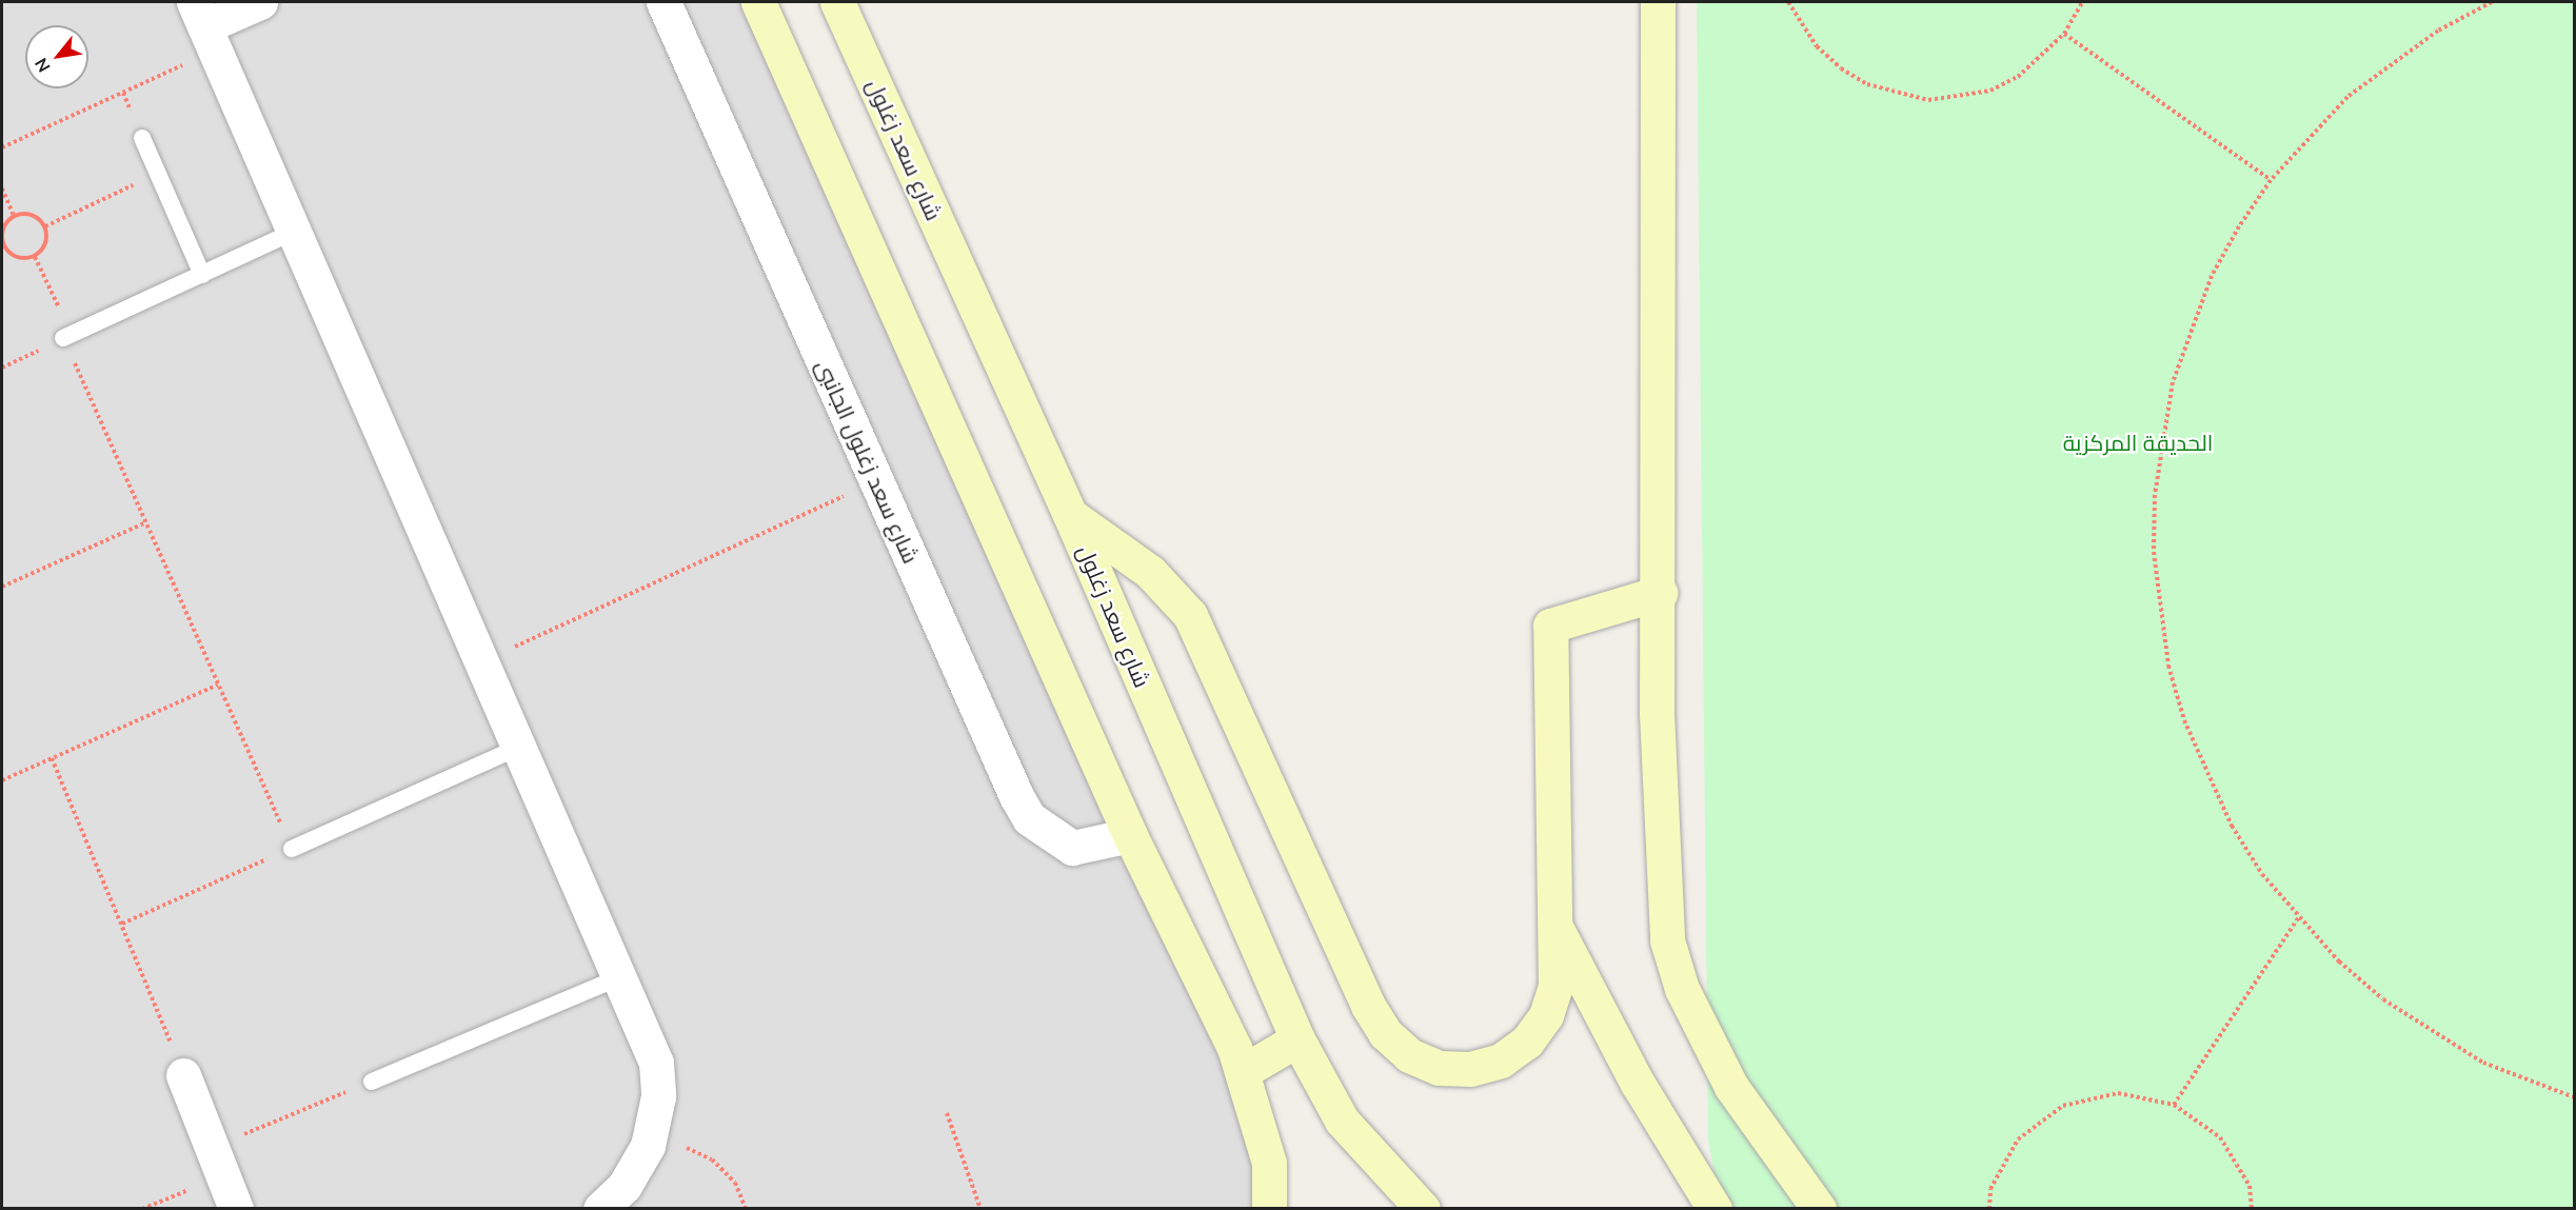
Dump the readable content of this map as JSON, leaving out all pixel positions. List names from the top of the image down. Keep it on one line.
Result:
{"streets":{"main road":["شارع سعد زغلول"],"street":["شارع سعد زغلول الجانبى"]},"parks":["الحديقة المركزية"],"north":"bottom left"}
